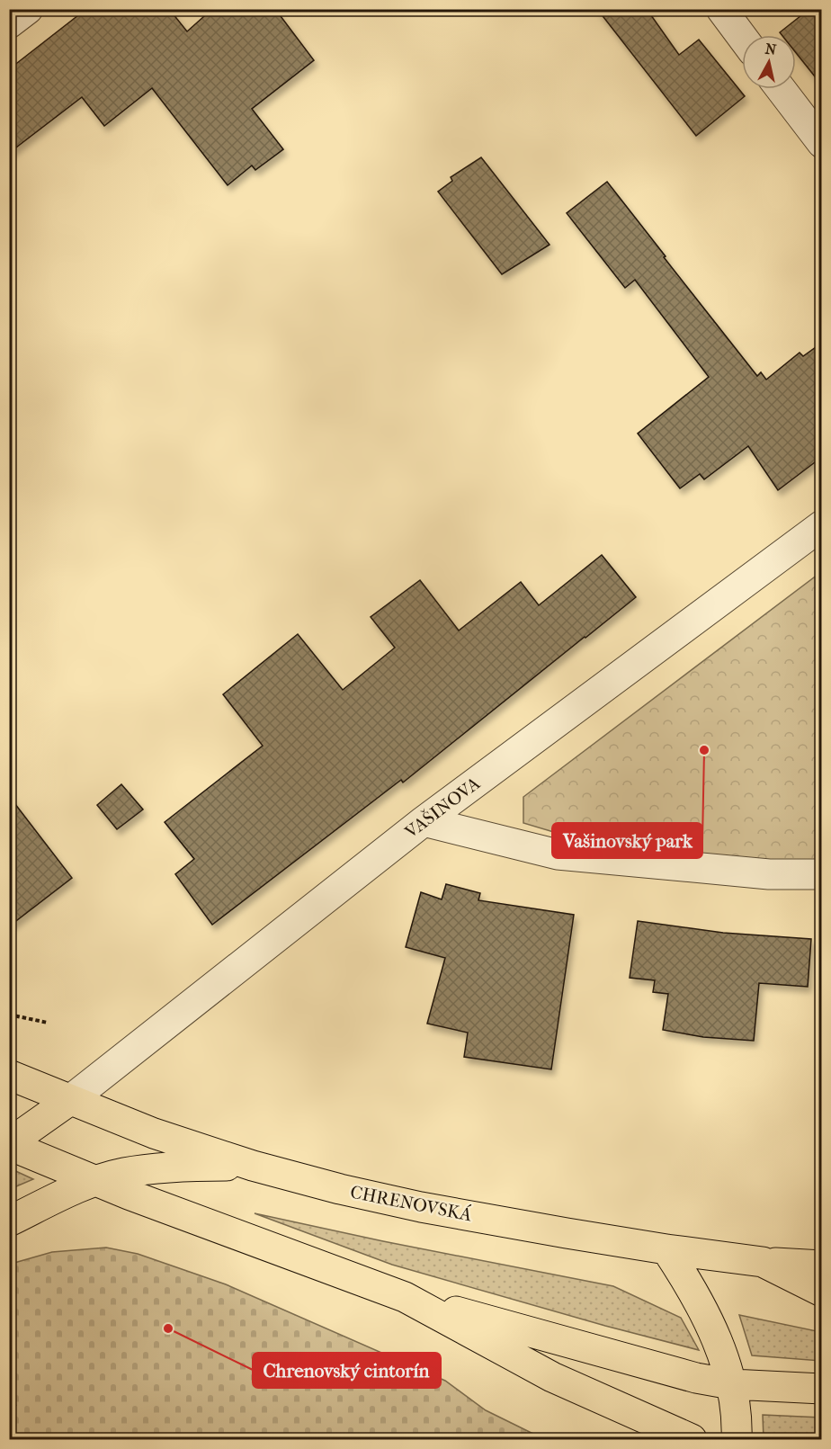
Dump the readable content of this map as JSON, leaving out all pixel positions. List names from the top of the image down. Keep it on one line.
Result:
{"streets":{"main road":["CHRENOVSKÁ"],"street":["VAŠINOVA"]},"crossings":[["VAŠINOVA","CHRENOVSKÁ"]],"places":["Vašinovský park","Chrenovský cintorín"],"north":"top"}
